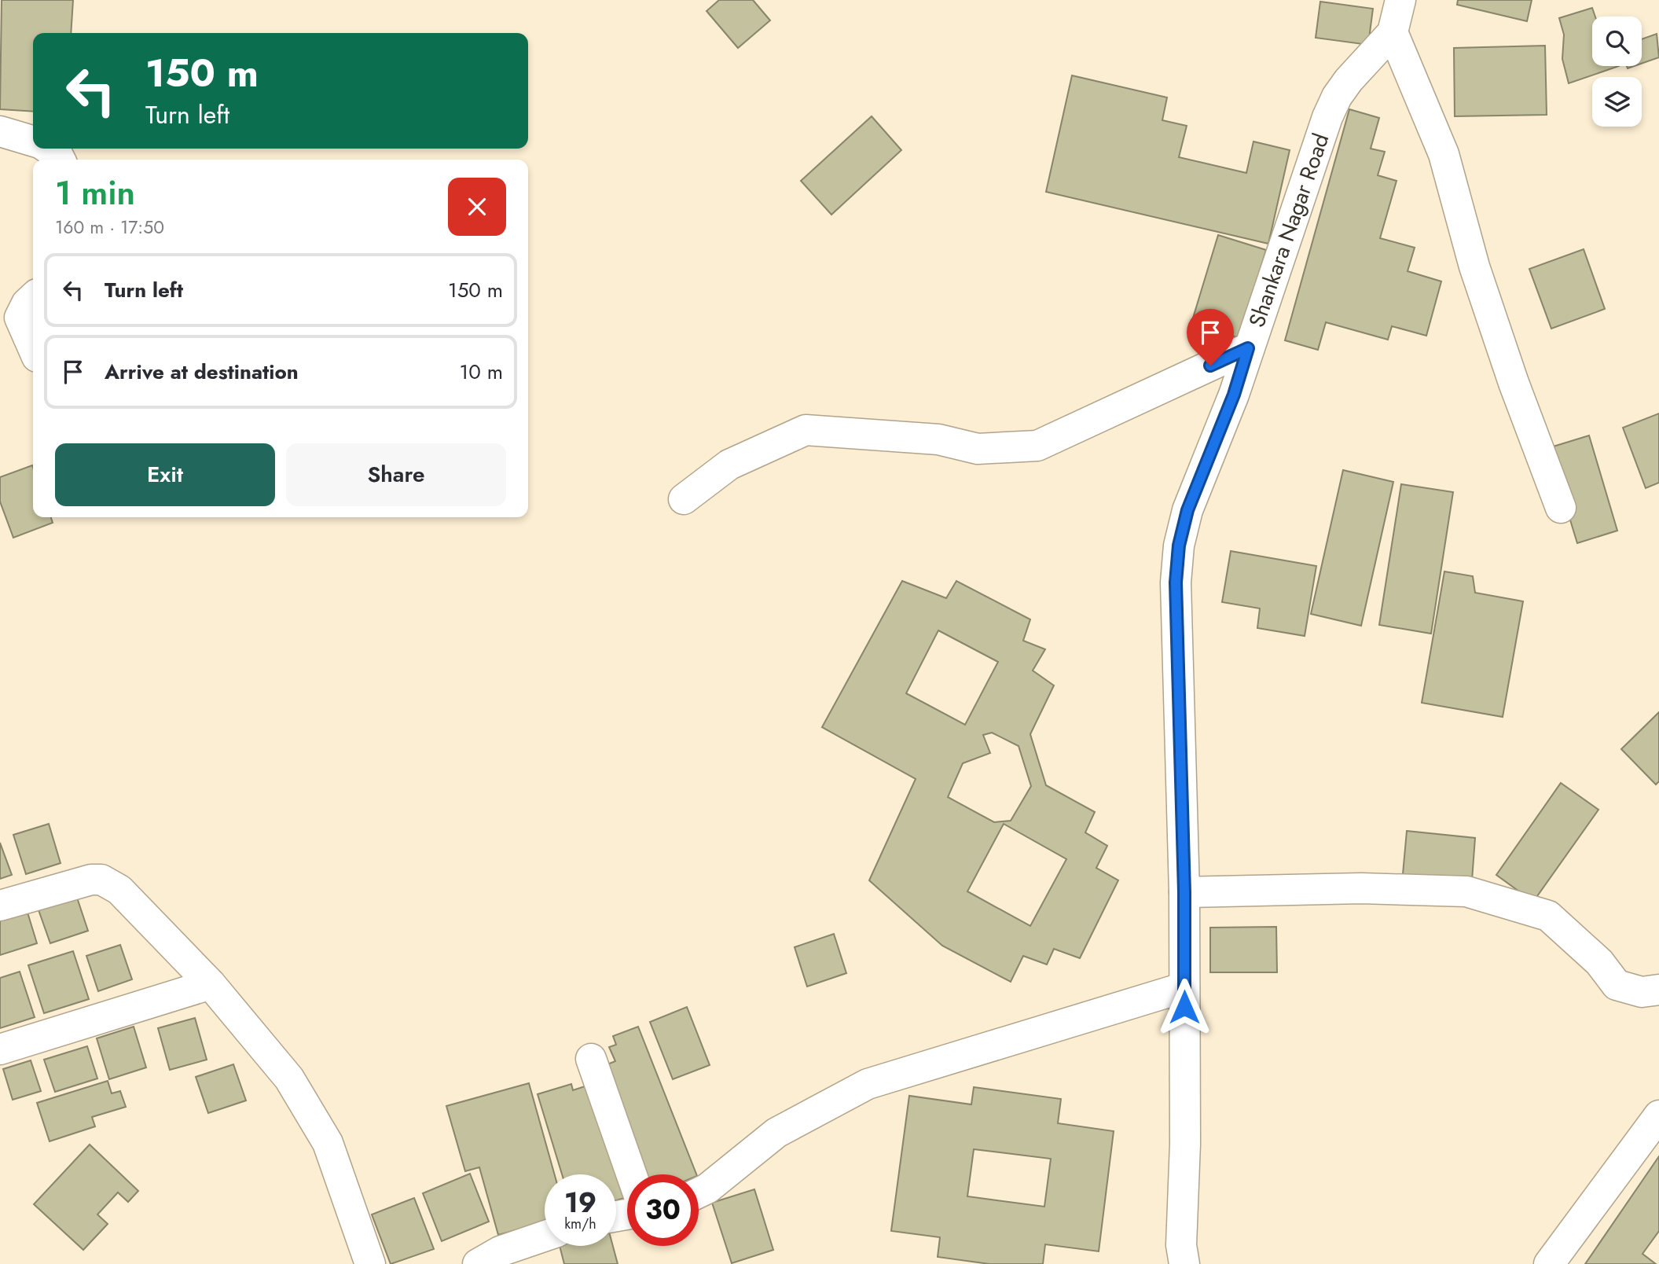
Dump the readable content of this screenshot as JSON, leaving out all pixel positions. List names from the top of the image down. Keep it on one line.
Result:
{"streets":{"street":["Shankara Nagar Road"]},"page":{"turn":["150 m","Turn left"],"heading":["1 min","160 m · 17:50"],"list":[{"name":"Turn left","value":"150 m"},{"name":"Arrive at destination","value":"10 m"}],"buttons":["Exit","Share"],"speed":"19 km/h","limit":"30"}}
